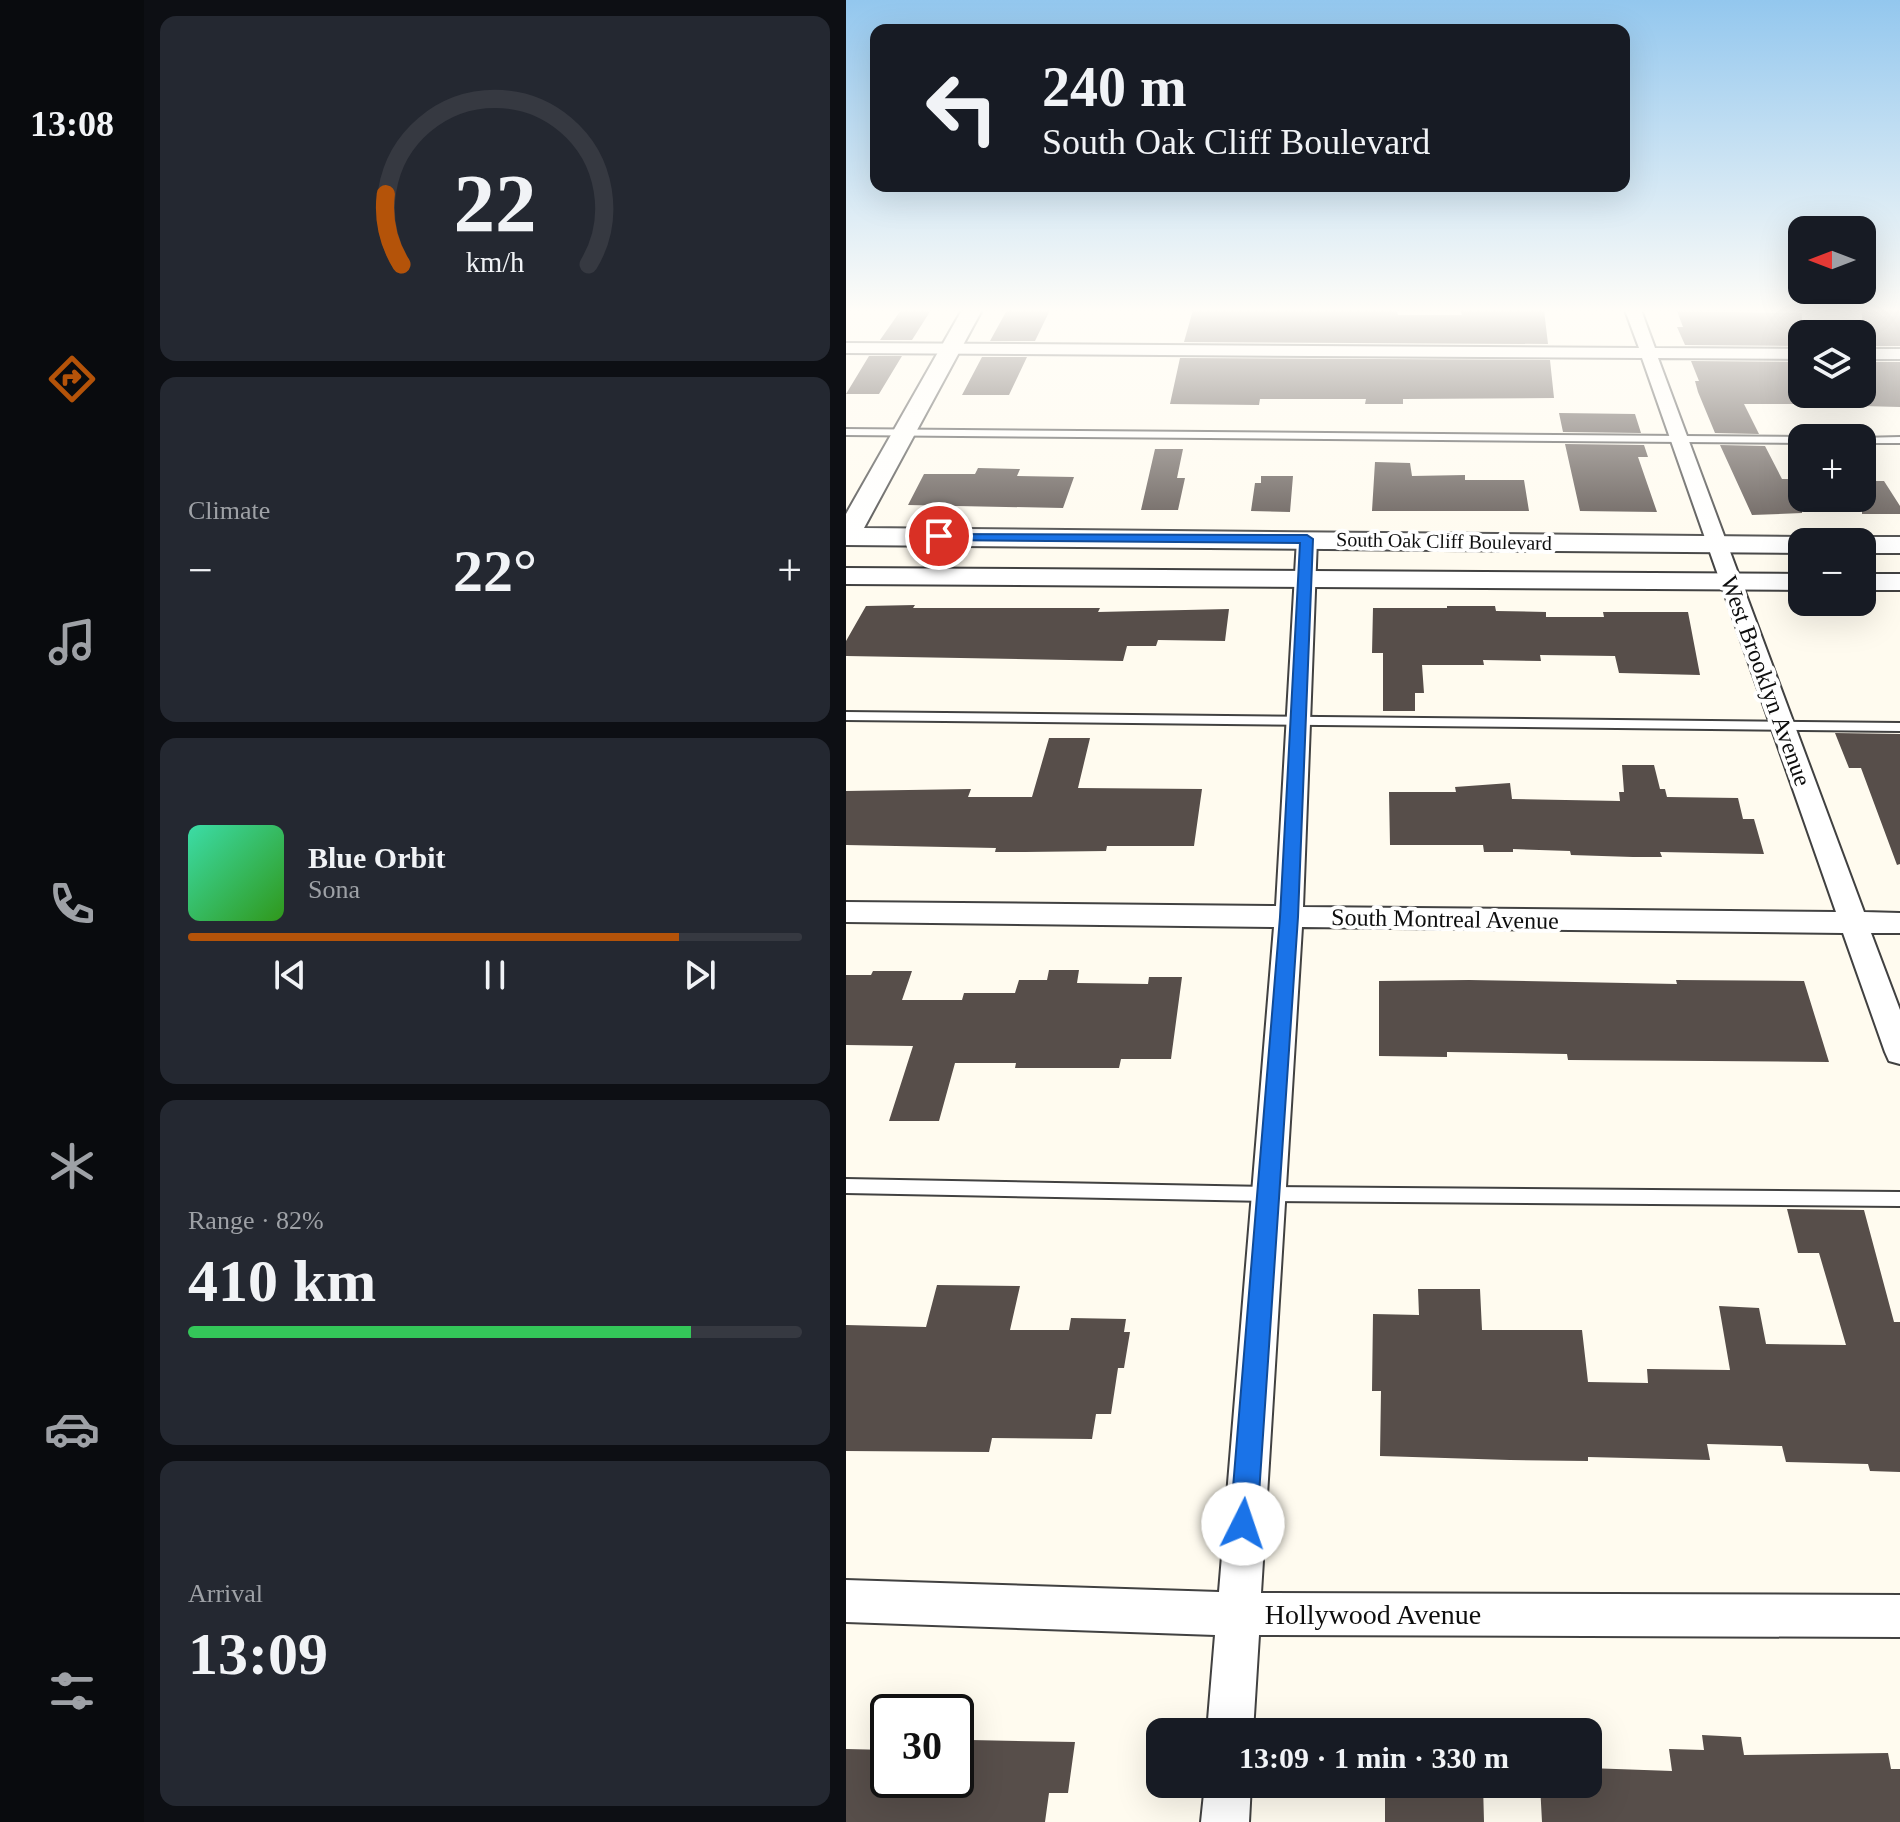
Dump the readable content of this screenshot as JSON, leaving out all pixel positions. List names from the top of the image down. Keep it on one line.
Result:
{"streets":{"street":["South Oak Cliff Boulevard","West Brooklyn Avenue","South Montreal Avenue","Hollywood Avenue"]},"crossings":[["South Oak Cliff Boulevard","West Brooklyn Avenue"],["West Brooklyn Avenue","South Montreal Avenue"]],"north":"left","page":{"tabs":"13:08","turn":["240 m","South Oak Cliff Boulevard"],"map_buttons":["+","−"],"tile":["Climate",["Range · 82%","410 km"],["Arrival","13:09"]],"heat":["−","22°","+"],"song":["Blue Orbit","Sona"],"limit":"30","trip":"13:09 · 1 min · 330 m","gauge":["22","km/h"]}}
